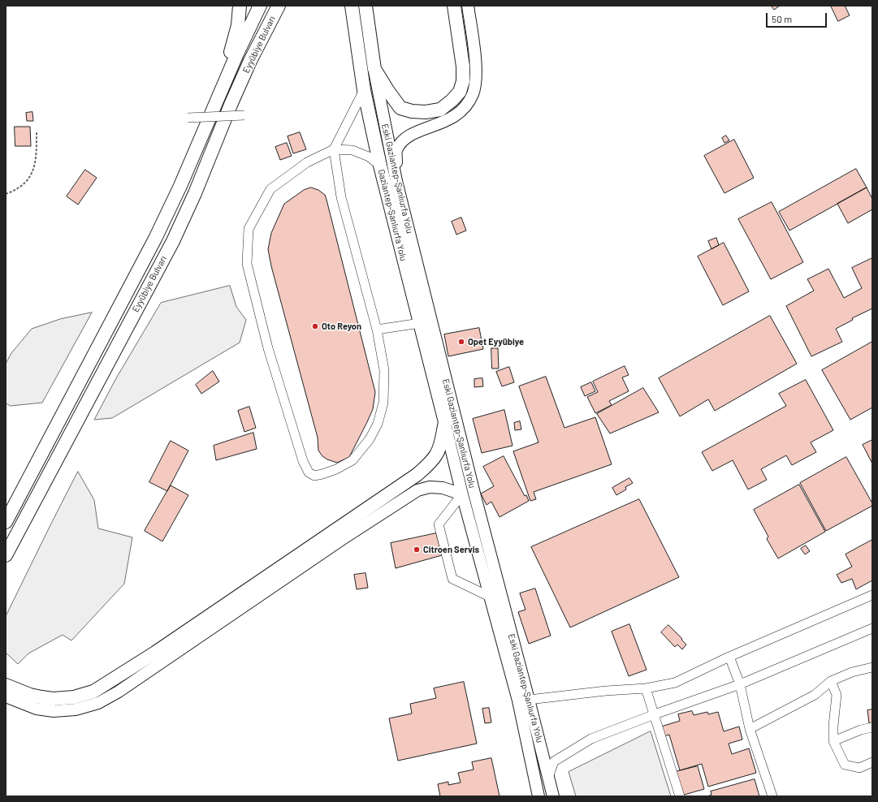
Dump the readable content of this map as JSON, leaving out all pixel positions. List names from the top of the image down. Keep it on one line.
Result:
{"streets":{"highway":["Eyyübiye Bulvarı","Gaziantep-Şanlıurfa Yolu"],"main road":["Eski Gaziantep-Şanlıurfa Yolu"]},"crossings":[["Eski Gaziantep-Şanlıurfa Yolu","Gaziantep-Şanlıurfa Yolu"]],"places":["Oto Reyon","Opet Eyyübiye","Citroen Servis"],"scale_bar":"50 m"}
